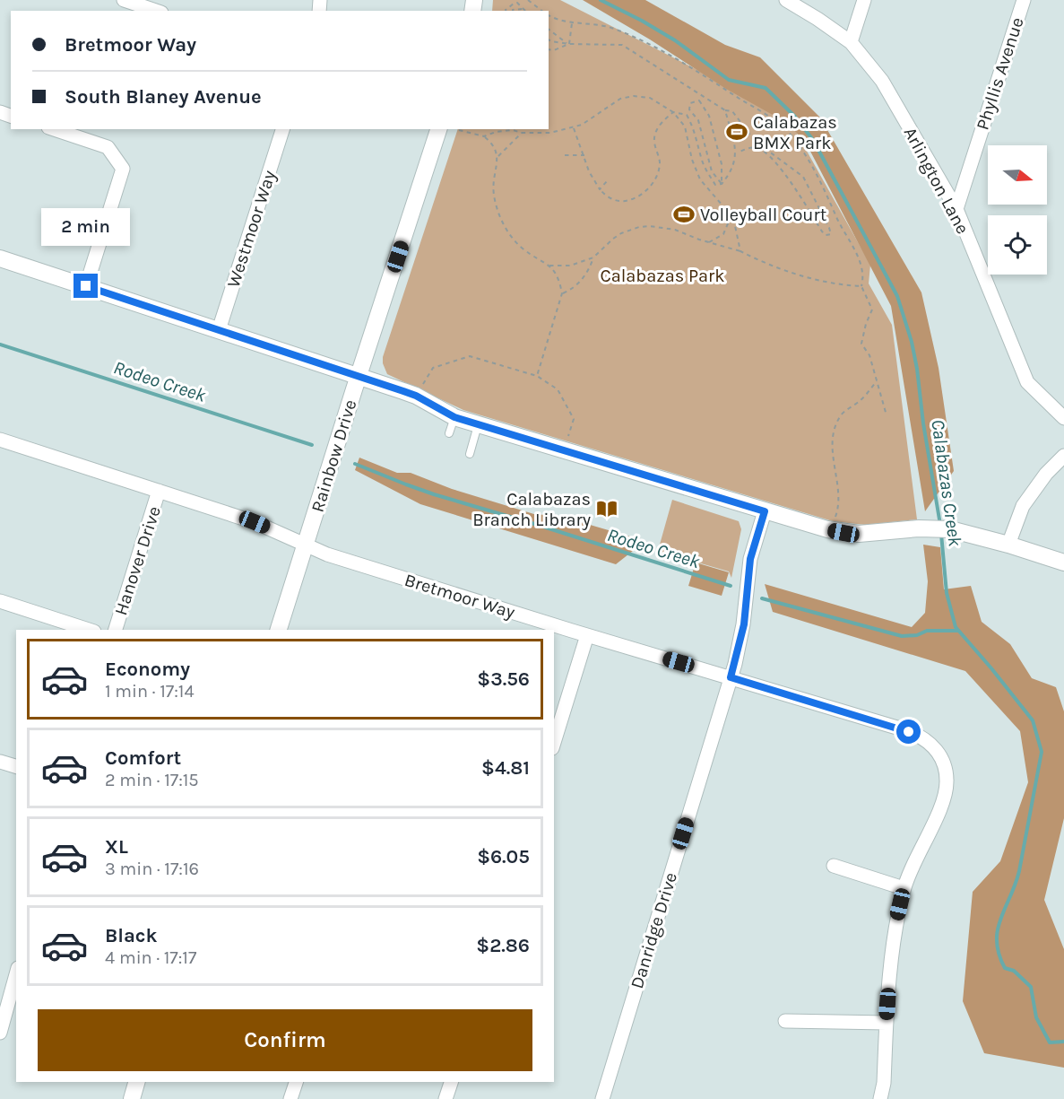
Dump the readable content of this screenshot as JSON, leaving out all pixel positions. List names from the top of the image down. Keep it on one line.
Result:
{"streets":{"street":["Phyllis Avenue","Arlington Lane","Westmoor Way","Rainbow Drive","Hanover Drive","Bretmoor Way","Danridge Drive"]},"crossings":[["Phyllis Avenue","Arlington Lane"],["Rainbow Drive","Bretmoor Way"],["Hanover Drive","Bretmoor Way"],["Bretmoor Way","Danridge Drive"]],"water":["Rodeo Creek","Calabazas Creek"],"parks":["Calabazas Park"],"places":{"sports":["Calabazas BMX Park","Volleyball Court"],"library":["Calabazas Branch Library"]},"north":"right","page":{"banner":["Bretmoor Way","South Blaney Avenue"],"bubble":"2 min","list":[{"name":"Economy","note":"1 min · 17:14","value":"$3.56"},{"name":"Comfort","note":"2 min · 17:15","value":"$4.81"},{"name":"XL","note":"3 min · 17:16","value":"$6.05"},{"name":"Black","note":"4 min · 17:17","value":"$2.86"}],"buttons":"Confirm"}}
